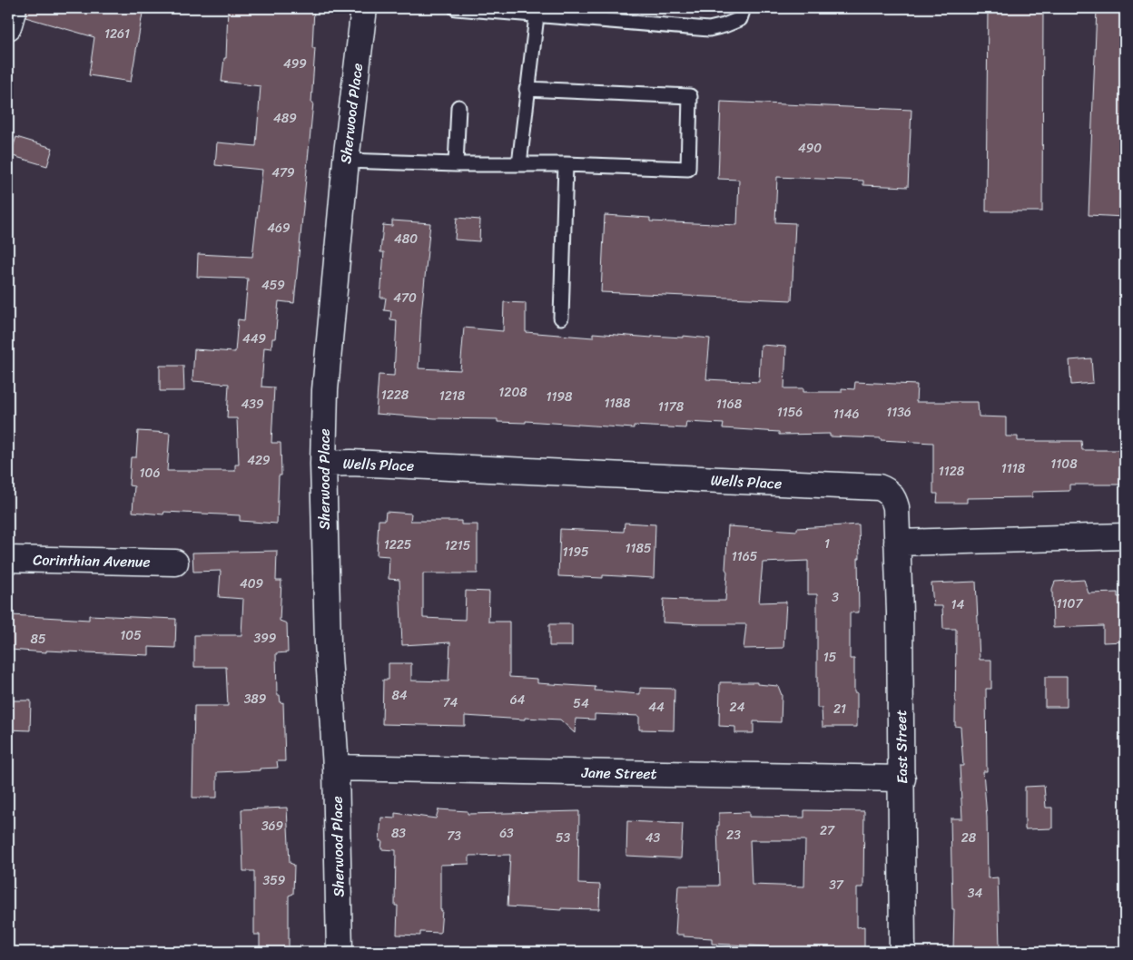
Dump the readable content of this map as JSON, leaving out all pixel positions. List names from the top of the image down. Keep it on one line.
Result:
{"streets":{"street":["Sherwood Place","Wells Place","Corinthian Avenue","East Street","Jane Street"]},"crossings":[["Sherwood Place","Wells Place"],["Sherwood Place","Jane Street"],["Wells Place","East Street"],["East Street","Jane Street"]],"house_numbers":["1261","499","489","490","479","469","480","459","470","449","1208","1228","1218","1198","1188","439","1168","1178","1156","1136","1146","429","1108","1118","1128","106","1","1225","1215","1185","1195","1165","409","3","1107","14","105","399","85","15","84","389","64","74","54","44","24","21","369","27","83","63","23","73","53","43","28","359","37","34"]}
